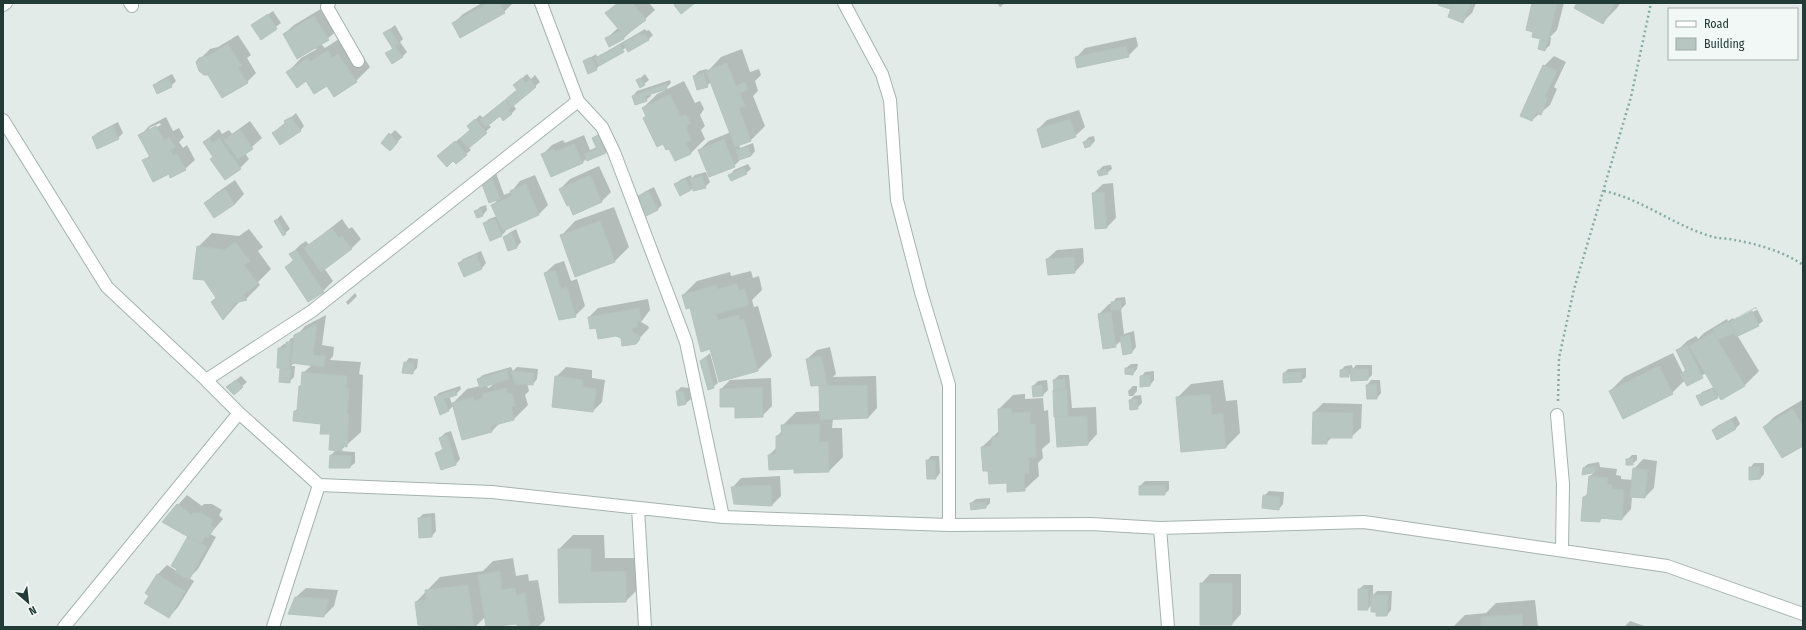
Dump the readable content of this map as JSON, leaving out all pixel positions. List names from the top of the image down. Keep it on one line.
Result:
{"legend":["Road","Building"],"north":"bottom right"}
